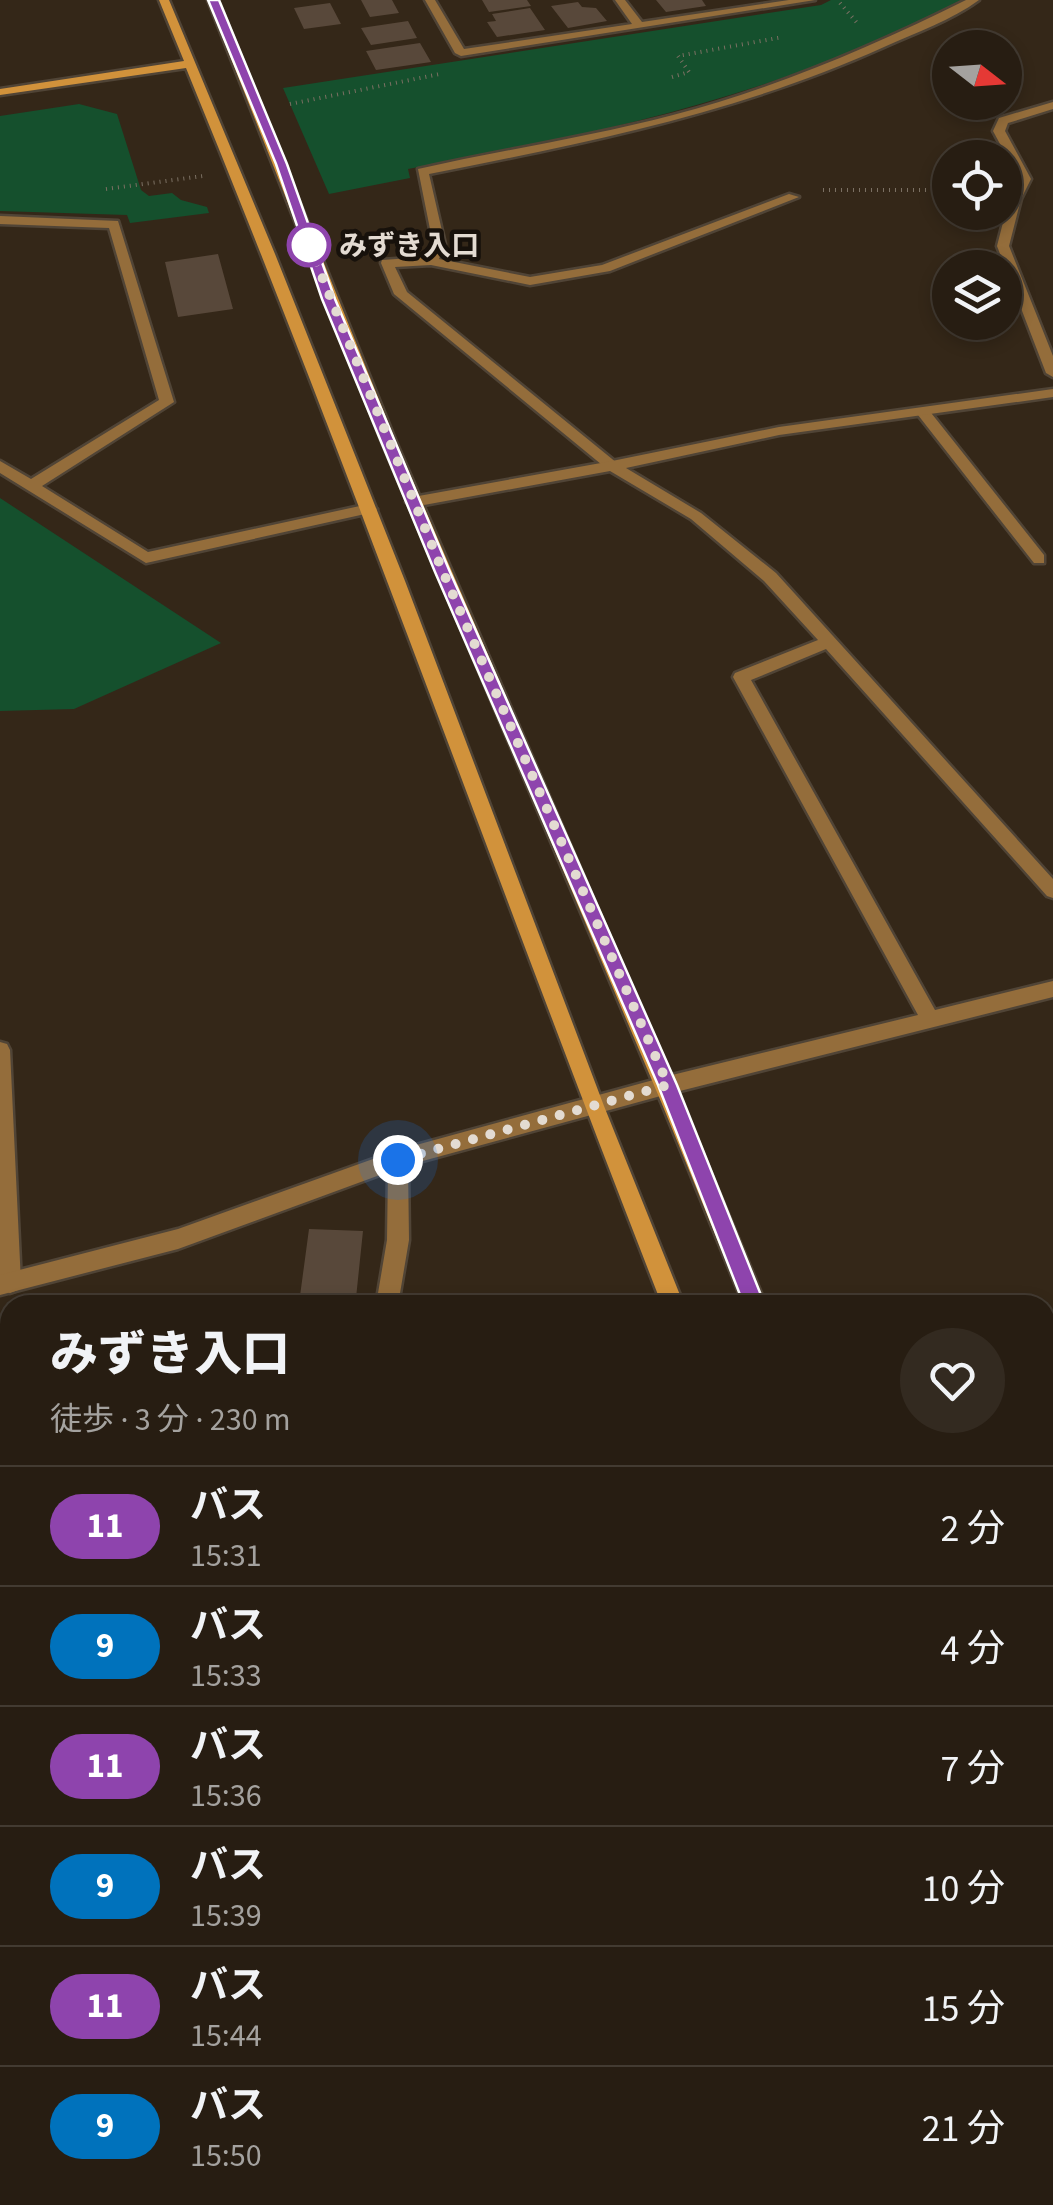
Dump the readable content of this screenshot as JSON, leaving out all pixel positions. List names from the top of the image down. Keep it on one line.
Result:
{"places":["みずき入口"],"lines":["bus line 11"],"north":"right","page":{"heading":["みずき入口","徒歩 · 3 分 · 230 m"],"list":[{"mark":"11","name":"バス","note":"15:31","value":"2 分"},{"mark":"9","name":"バス","note":"15:33","value":"4 分"},{"mark":"11","name":"バス","note":"15:36","value":"7 分"},{"mark":"9","name":"バス","note":"15:39","value":"10 分"},{"mark":"11","name":"バス","note":"15:44","value":"15 分"},{"mark":"9","name":"バス","note":"15:50","value":"21 分"}]}}
